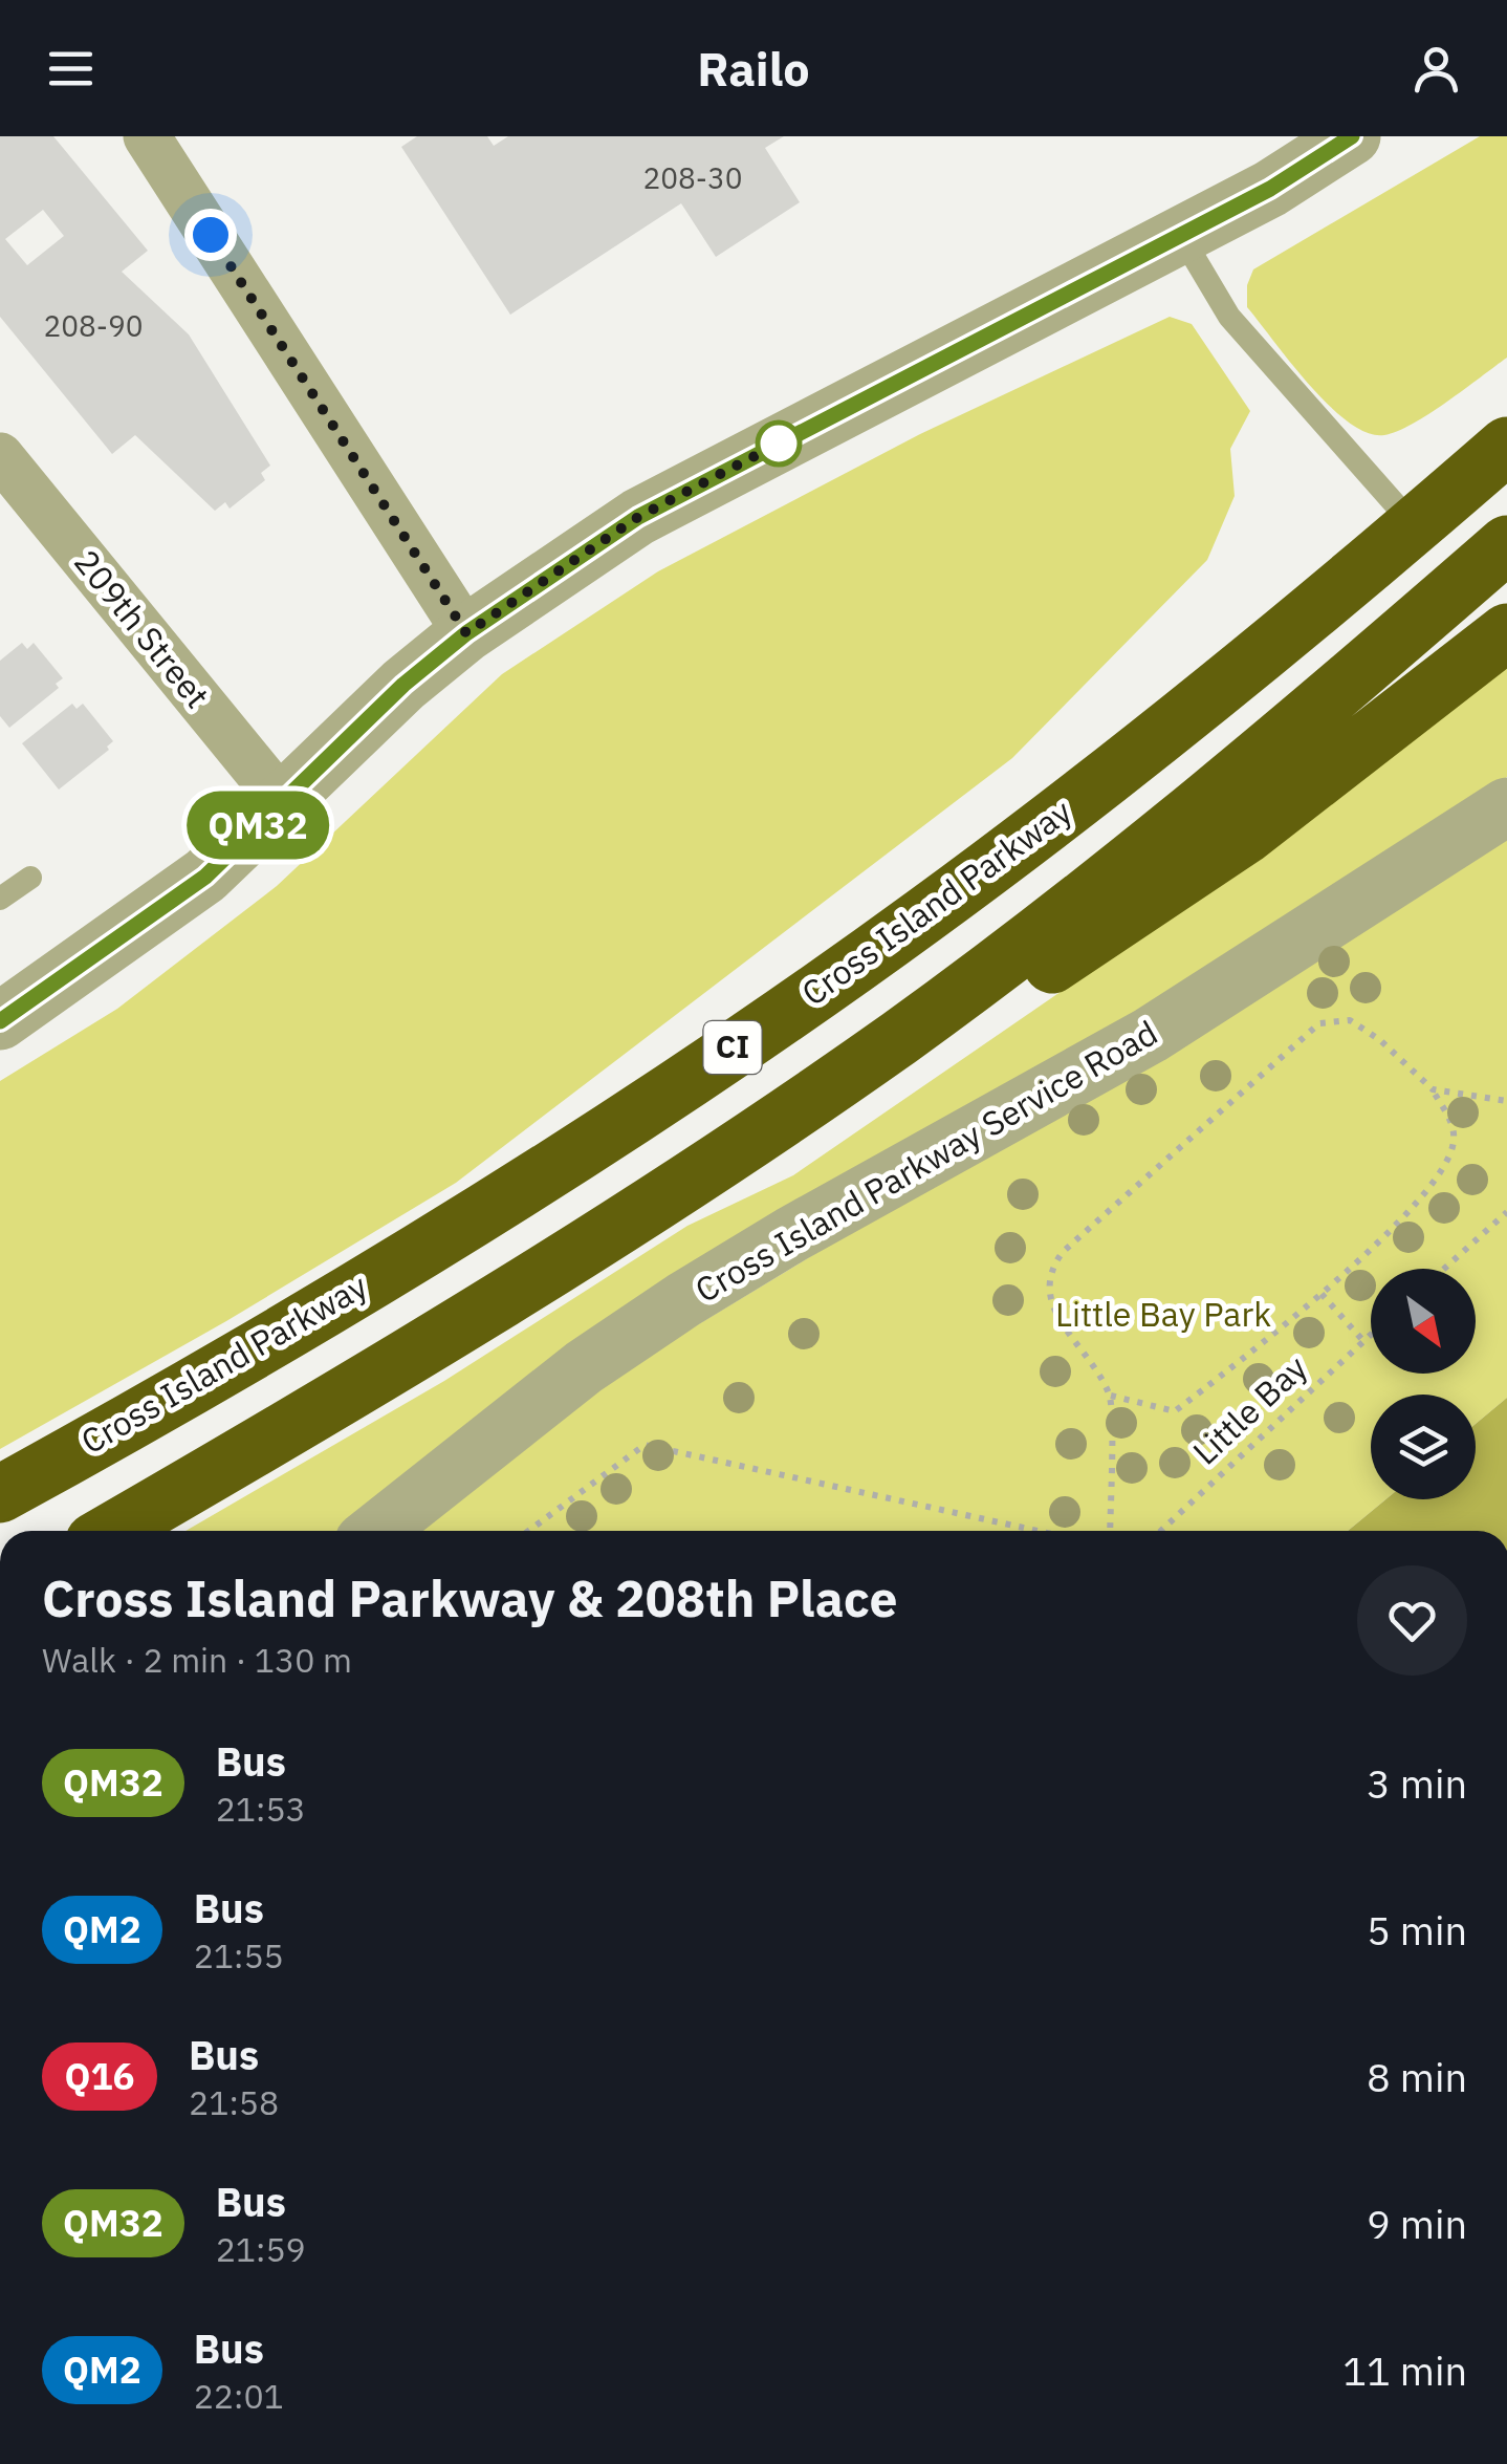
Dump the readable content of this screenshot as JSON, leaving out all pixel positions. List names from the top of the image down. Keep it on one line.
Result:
{"streets":{"highway":["Cross Island Parkway","CI"],"street":["209th Street","Cross Island Parkway Service Road"],"path":["Little Bay"]},"parks":["Little Bay Park"],"lines":["bus line QM32"],"house_numbers":["208-30","208-90"],"north":"bottom right","page":{"header":"Railo","on_map":"QM32","heading":["Cross Island Parkway & 208th Place","Walk · 2 min · 130 m"],"list":[{"mark":"QM32","name":"Bus","note":"21:53","value":"3 min"},{"mark":"QM2","name":"Bus","note":"21:55","value":"5 min"},{"mark":"Q16","name":"Bus","note":"21:58","value":"8 min"},{"mark":"QM32","name":"Bus","note":"21:59","value":"9 min"},{"mark":"QM2","name":"Bus","note":"22:01","value":"11 min"}]}}
